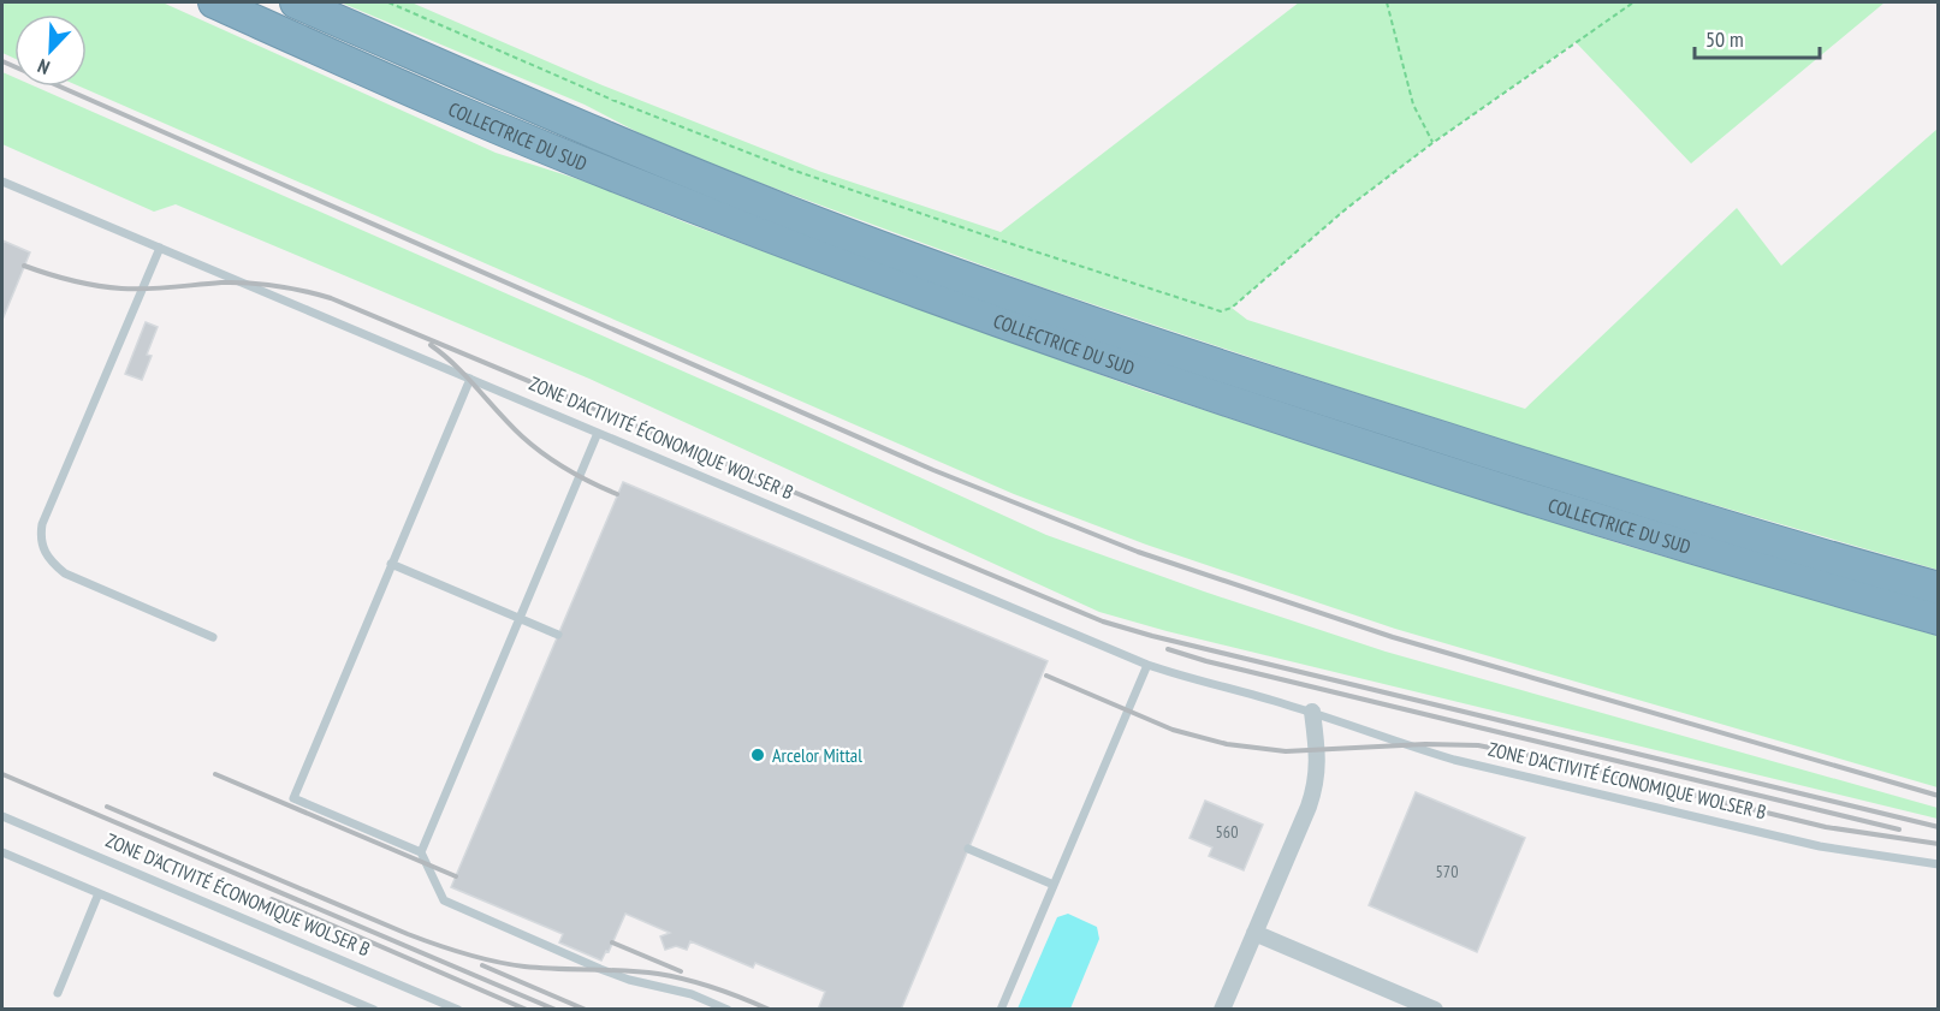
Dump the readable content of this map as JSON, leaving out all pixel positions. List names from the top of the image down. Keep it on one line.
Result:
{"streets":{"highway":["COLLECTRICE DU SUD"],"lane":["ZONE D'ACTIVITÉ ÉCONOMIQUE WOLSER B"]},"places":["Arcelor Mittal"],"house_numbers":["560","570"],"scale_bar":"50 m","north":"bottom left"}
